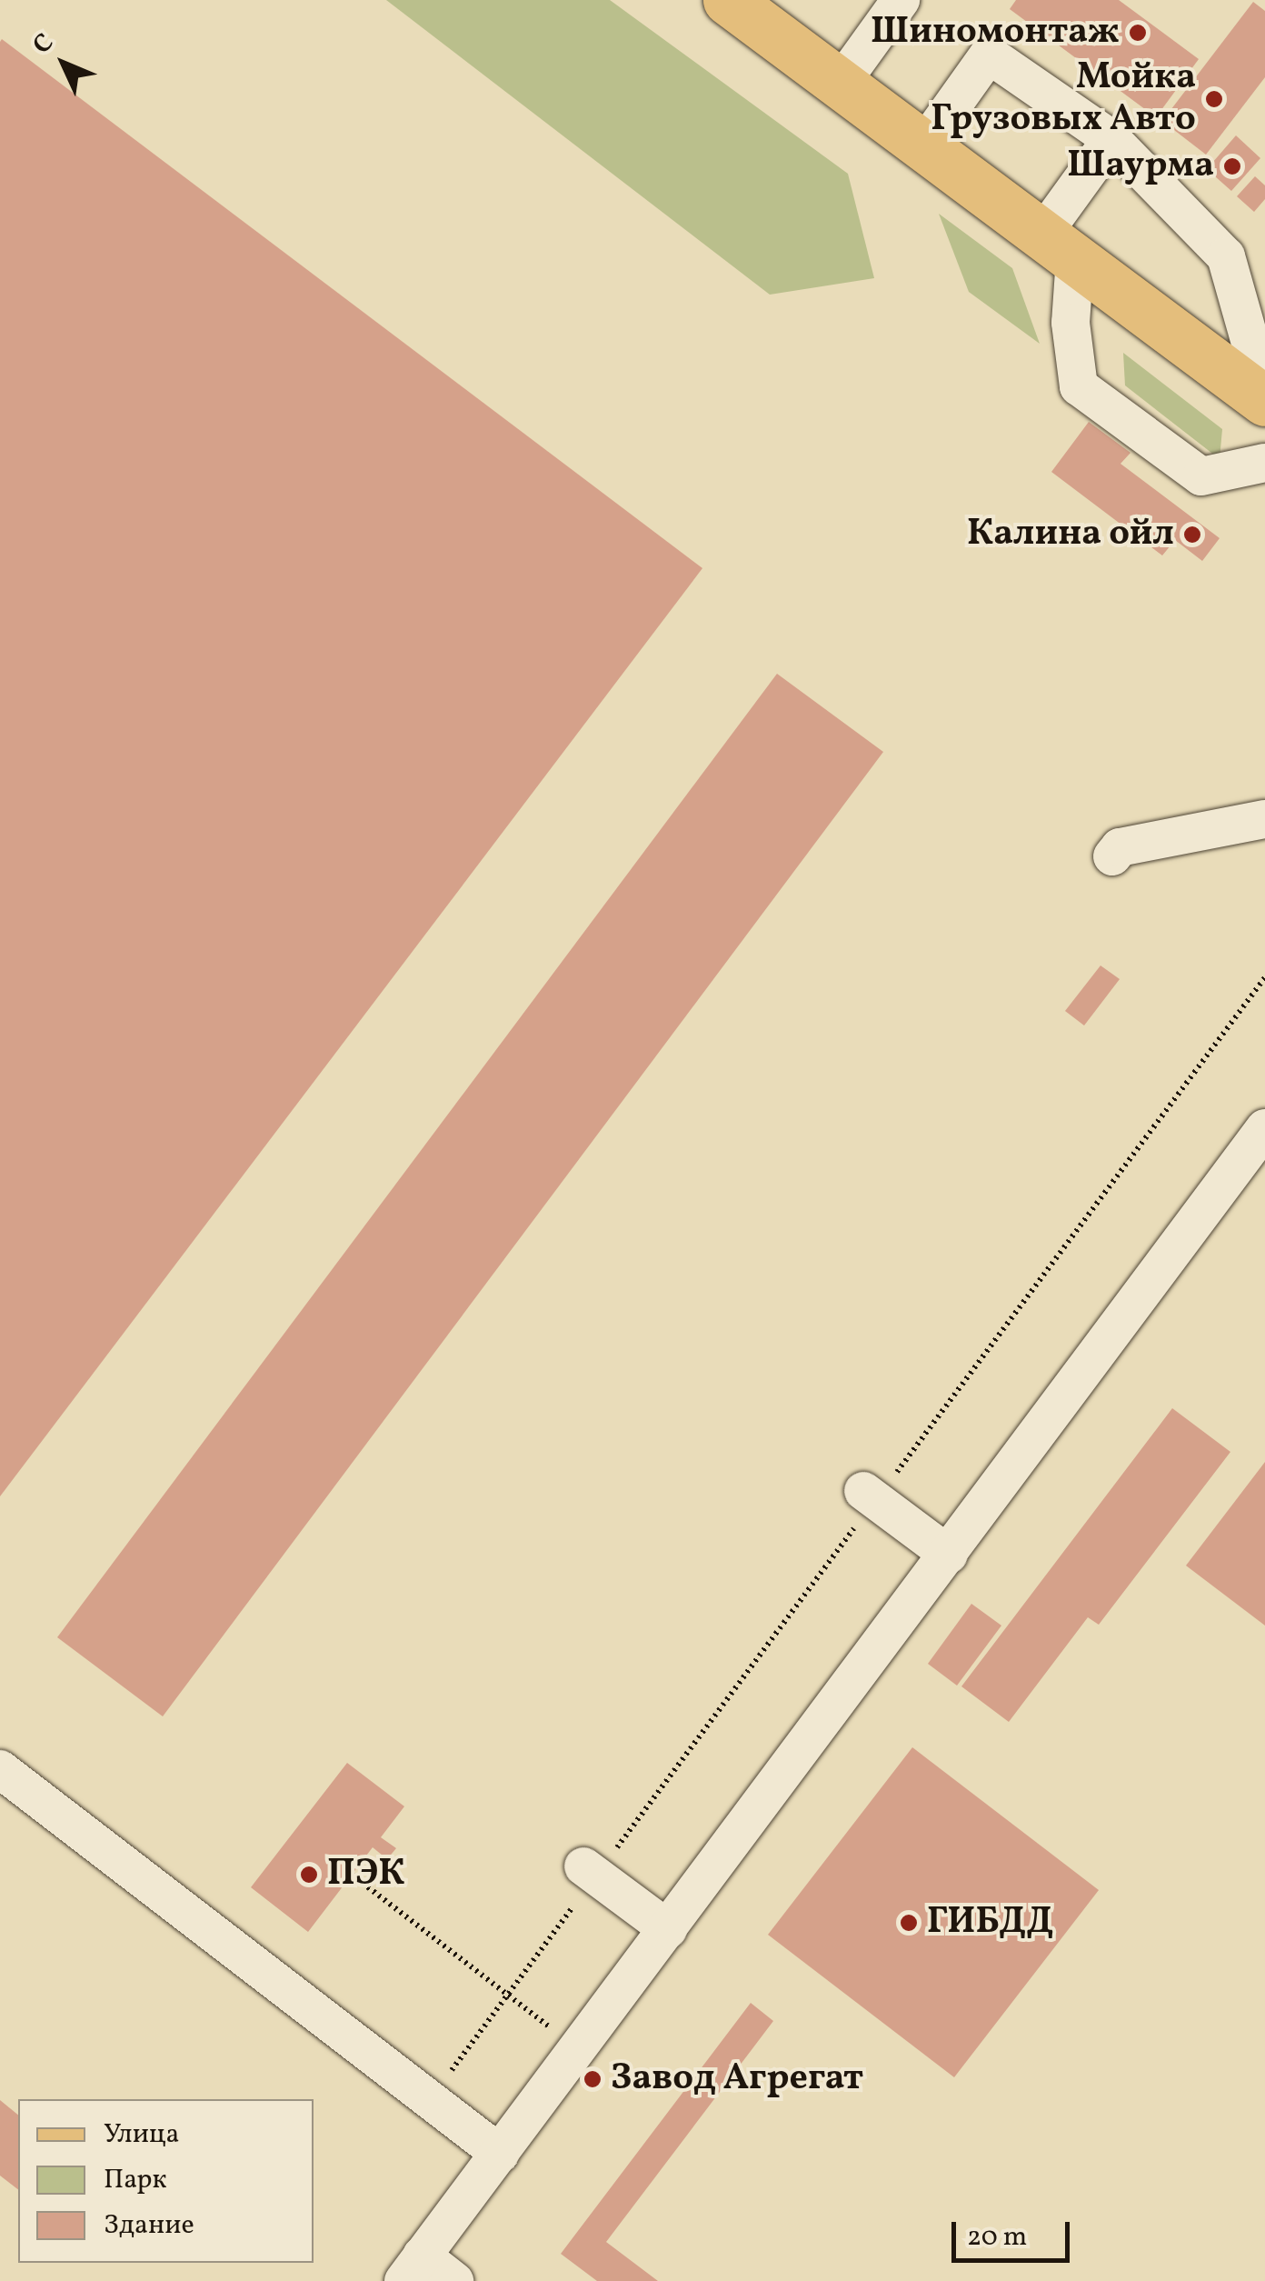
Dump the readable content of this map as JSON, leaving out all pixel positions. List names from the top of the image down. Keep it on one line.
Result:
{"places":["Шиномонтаж","Мойка Грузовых Авто","Шаурма","Калина ойл","ПЭК","ГИБДД","Завод Агрегат"],"legend":["Улица","Парк","Здание"],"scale_bar":"20 m","north":"top left"}
